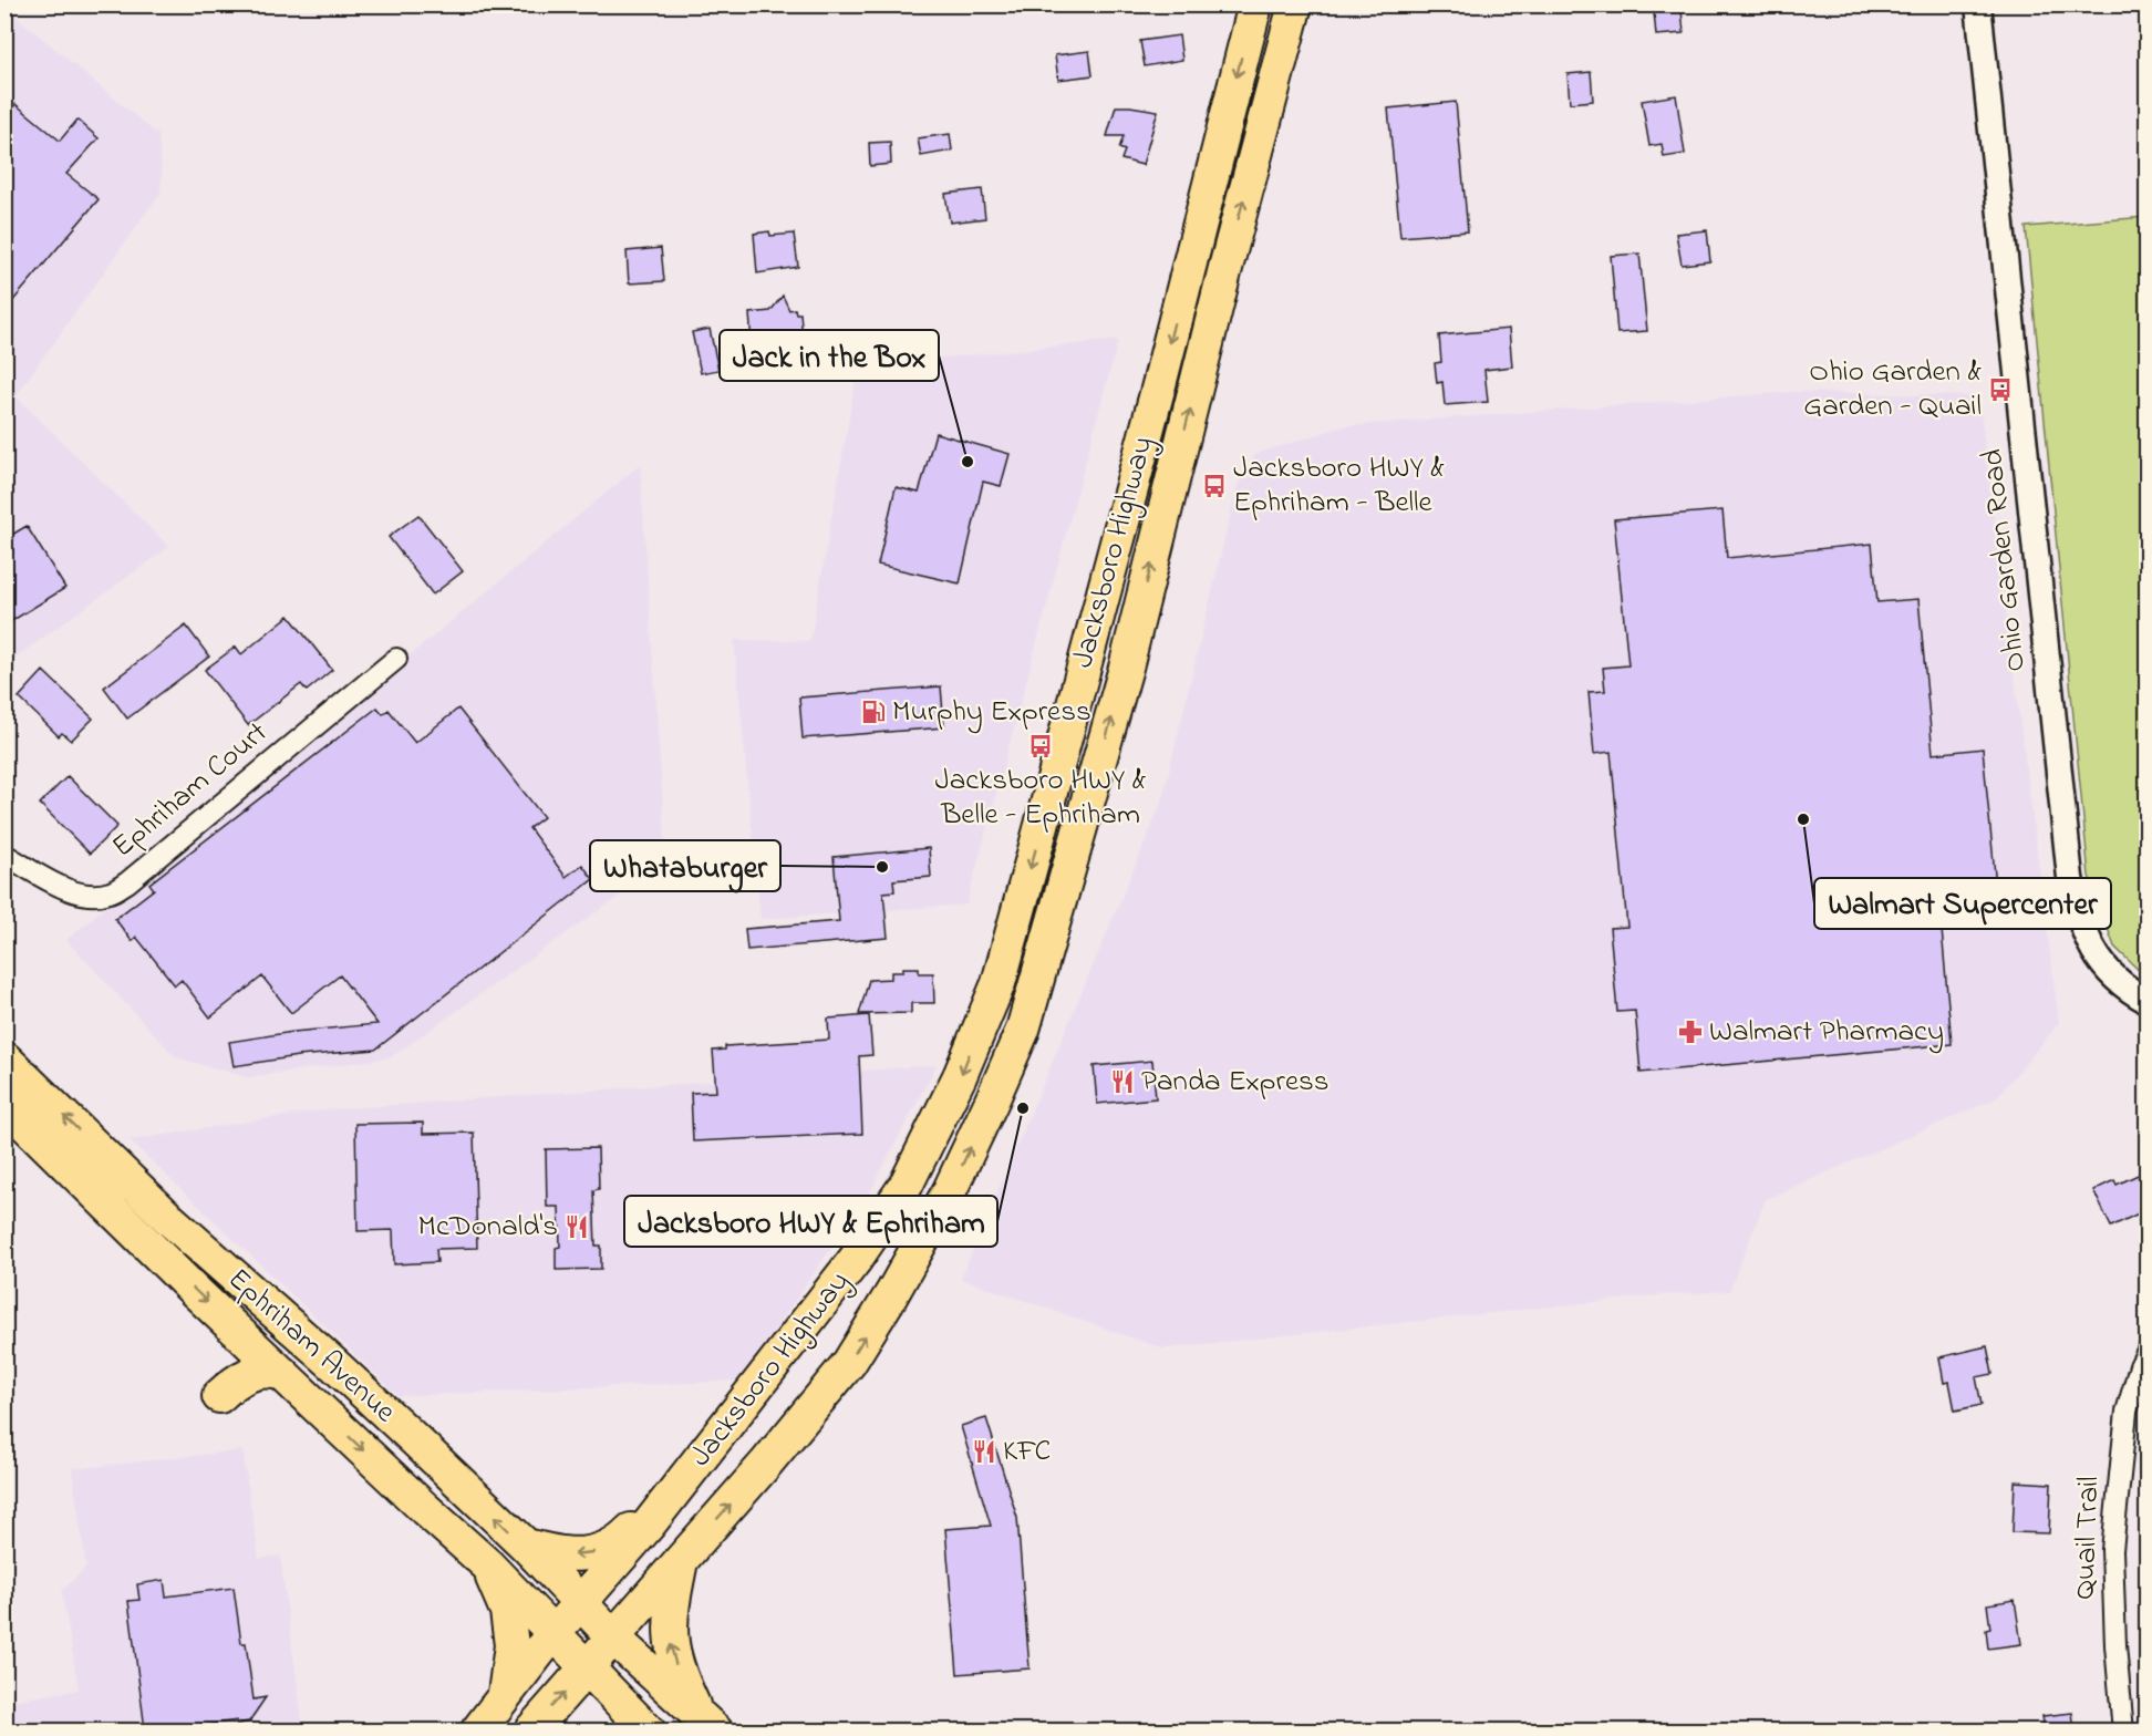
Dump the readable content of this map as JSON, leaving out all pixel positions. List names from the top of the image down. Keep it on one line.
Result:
{"streets":{"main road":["Jacksboro Highway","Ephriham Avenue"],"street":["Ohio Garden Road","Ephriham Court","Quail Trail"]},"crossings":[["Jacksboro Highway","Ephriham Avenue"]],"places":{"bus stop":["Ohio Garden & Garden - Quail","Jacksboro HWY & Ephriham - Belle","Jacksboro HWY & Belle - Ephriham"],"other":["Jack in the Box","Walmart Supercenter","Whataburger","Jacksboro HWY & Ephriham"],"fuel station":["Murphy Express"],"pharmacy":["Walmart Pharmacy"],"restaurant":["Panda Express","McDonald's","KFC"]}}
